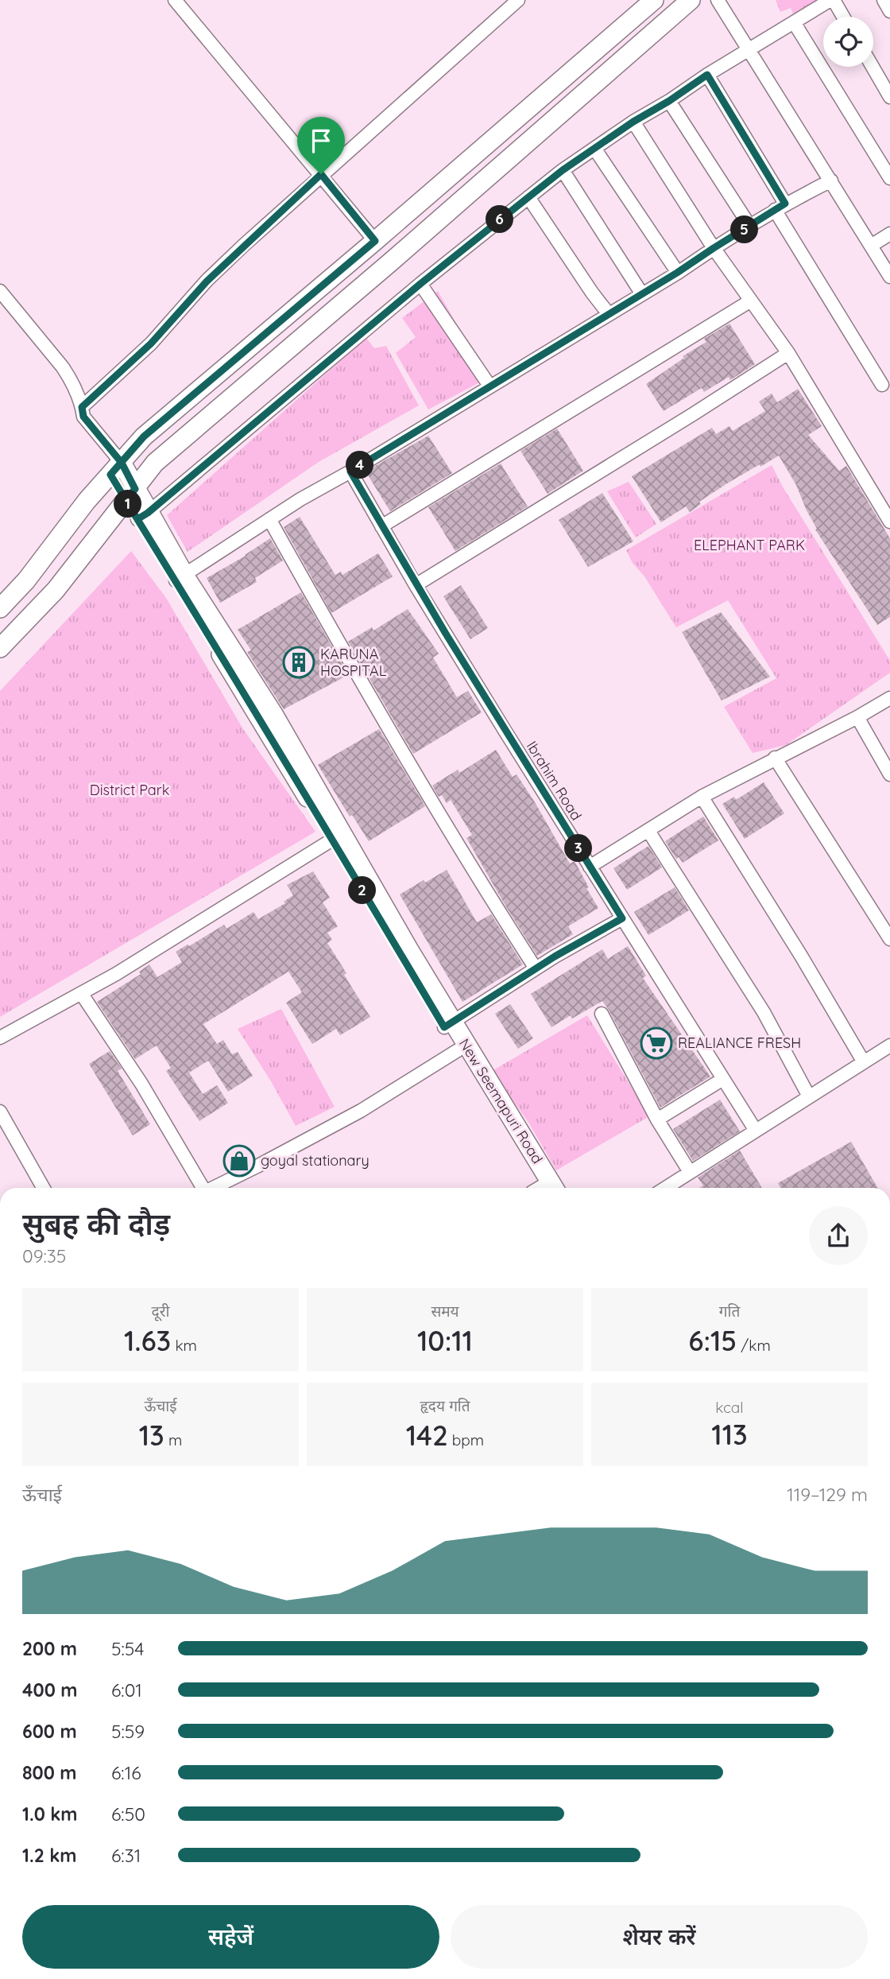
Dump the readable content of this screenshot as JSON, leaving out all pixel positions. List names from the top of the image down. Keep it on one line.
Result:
{"streets":{"main road":["New Seemapuri Road"],"street":["Ibrahim Road"]},"parks":["ELEPHANT PARK","District Park"],"places":{"building":["KARUNA HOSPITAL"],"supermarket":["REALIANCE FRESH"],"shop":["goyal stationary"]},"page":{"pins":["6","5","4","1","3","2"],"heading":["सुबह की दौड़","09:35"],"stats":[["दूरी","1.63 km"],["समय","10:11"],["गति","6:15 /km"],["ऊँचाई","13 m"],["हृदय गति","142 bpm"],["kcal","113"]],"chart":["ऊँचाई","119–129 m"],"list":[{"name":"200 m","note":"5:54"},{"name":"400 m","note":"6:01"},{"name":"600 m","note":"5:59"},{"name":"800 m","note":"6:16"},{"name":"1.0 km","note":"6:50"},{"name":"1.2 km","note":"6:31"}],"buttons":["सहेजें","शेयर करें"]}}
